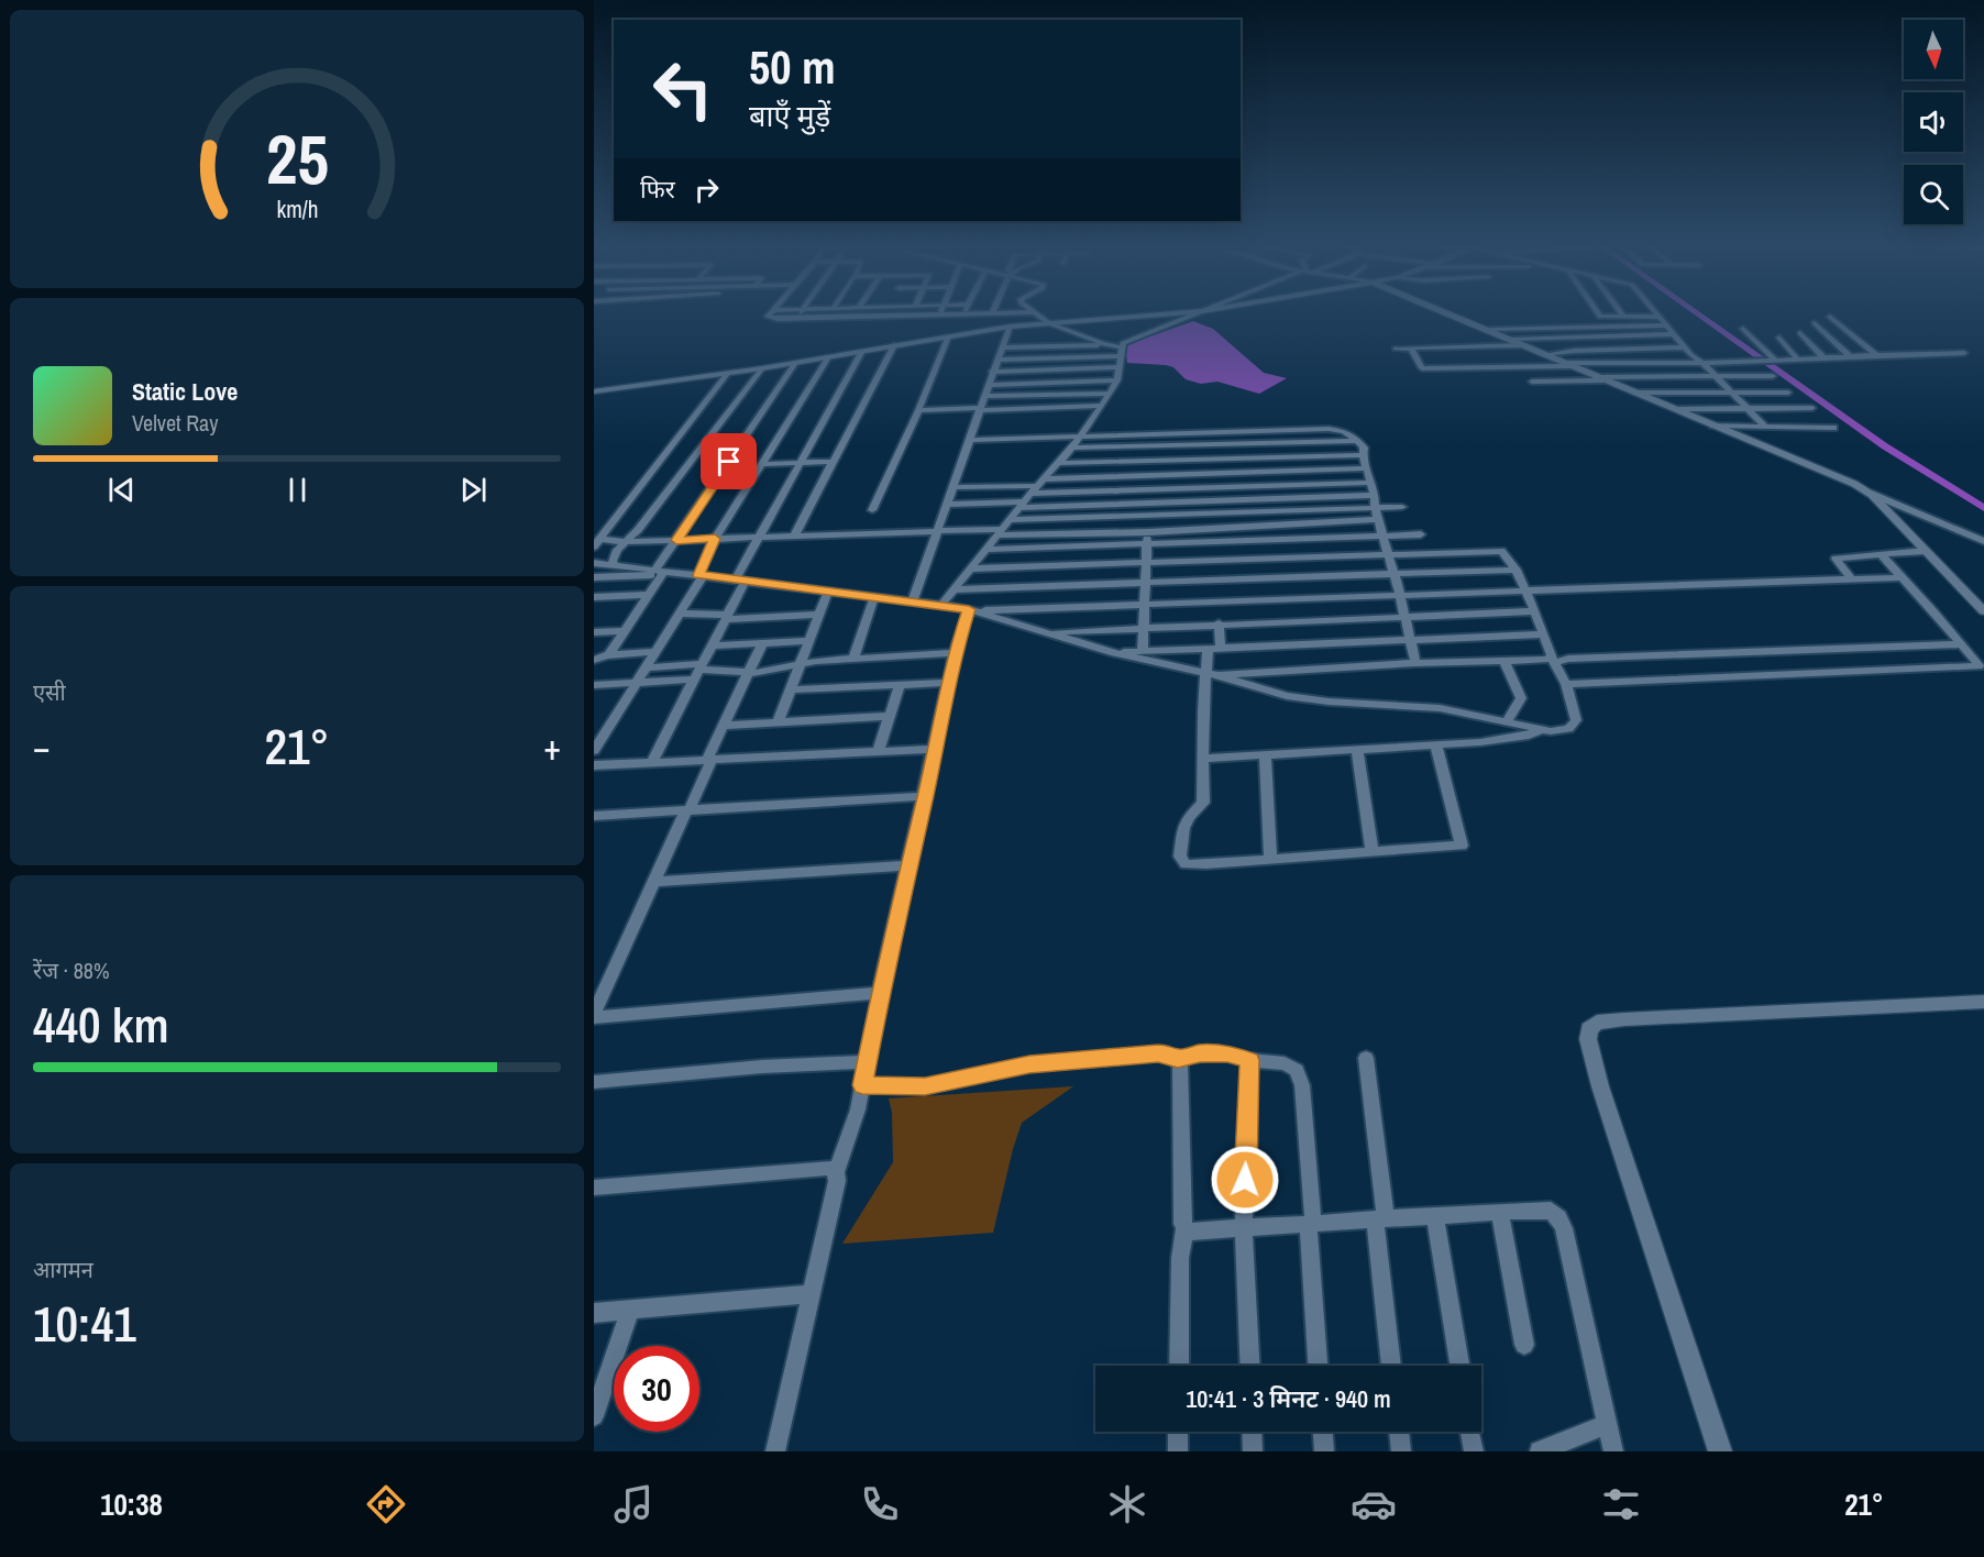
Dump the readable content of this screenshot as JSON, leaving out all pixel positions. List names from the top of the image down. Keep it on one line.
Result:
{"north":"bottom","page":{"turn":["50 m","बाएँ मुड़ें"],"then":"फिर","song":["Static Love","Velvet Ray"],"tile":["एसी",["रेंज · 88%","440 km"],["आगमन","10:41"]],"heat":["−","21°","+"],"limit":"30","trip":"10:41 · 3 मिनट · 940 m","tabs":["10:38","21°"],"gauge":["25","km/h"]}}
